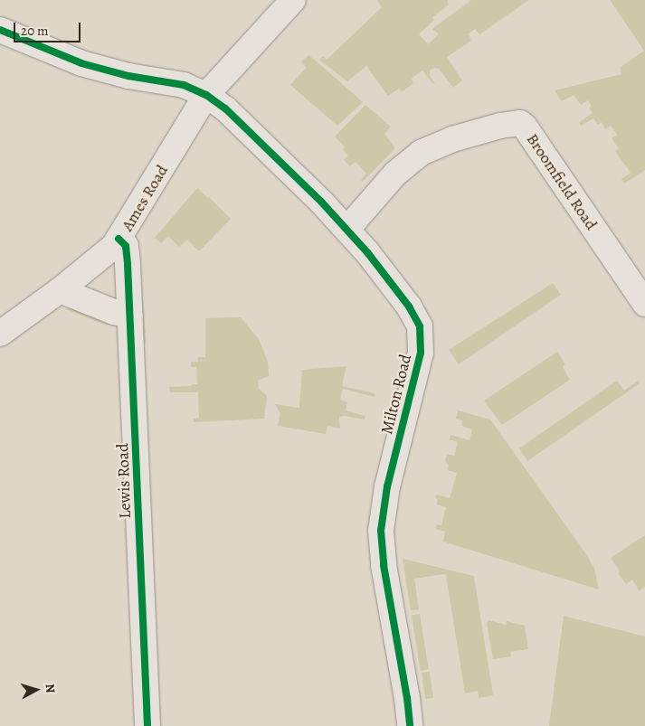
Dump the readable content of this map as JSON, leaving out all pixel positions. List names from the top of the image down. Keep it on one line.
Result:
{"streets":{"street":["Broomfield Road","Ames Road","Milton Road","Lewis Road"]},"crossings":[["Broomfield Road","Milton Road"],["Ames Road","Milton Road"],["Ames Road","Lewis Road"]],"scale_bar":"20 m","north":"right"}
